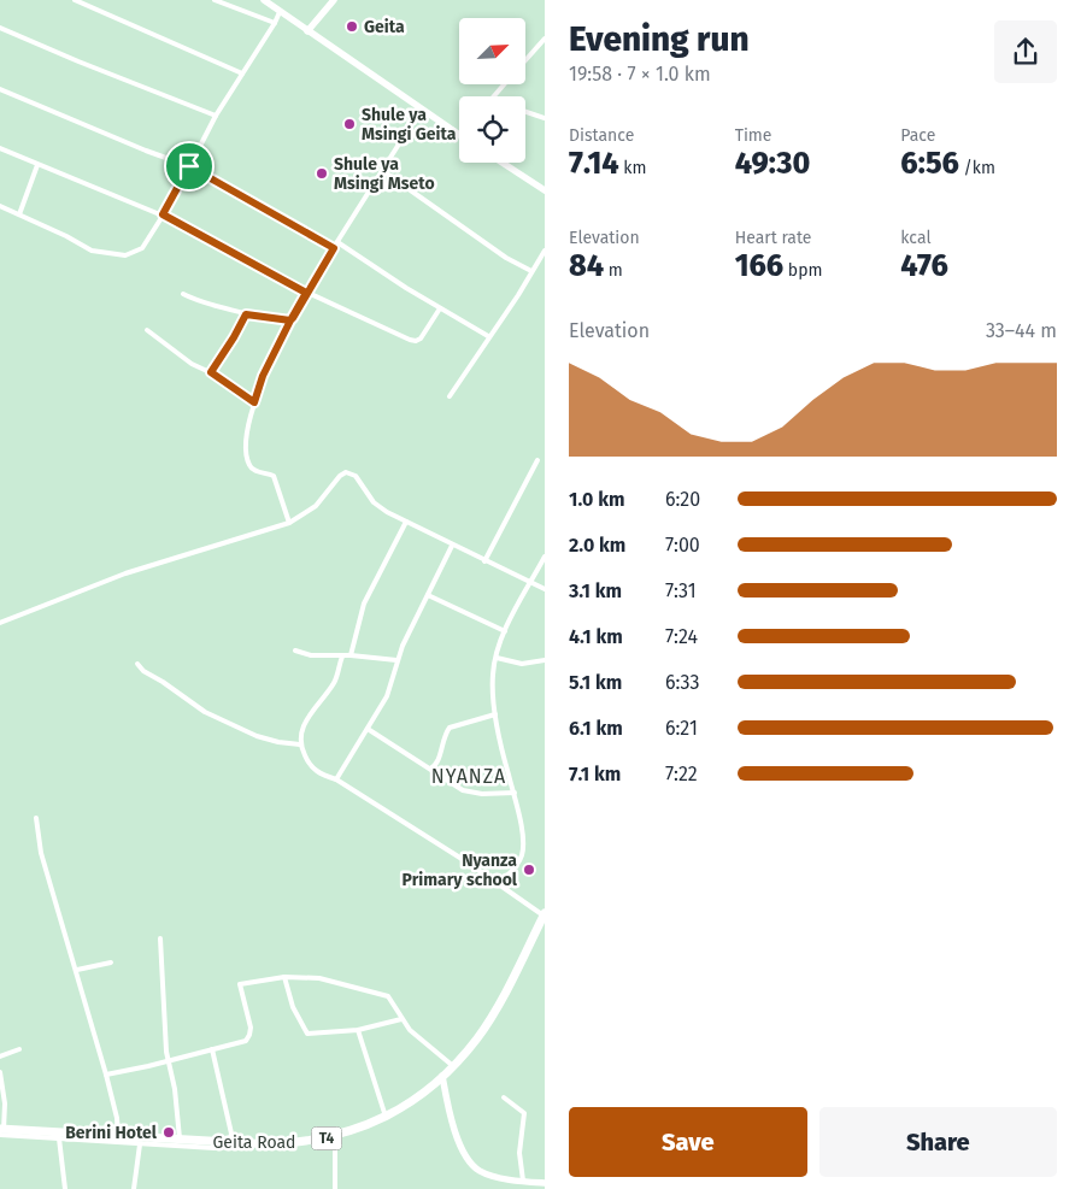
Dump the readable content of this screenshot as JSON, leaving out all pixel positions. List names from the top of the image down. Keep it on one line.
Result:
{"streets":{"highway":["T4","Geita Road"]},"districts":["NYANZA"],"places":["Geita","Shule ya Msingi Geita","Shule ya Msingi Mseto","Nyanza Primary school","Berini Hotel"],"north":"top right","page":{"heading":["Evening run","19:58 · 7 × 1.0 km"],"stats":[["Distance","7.14 km"],["Time","49:30"],["Pace","6:56 /km"],["Elevation","84 m"],["Heart rate","166 bpm"],["kcal","476"]],"chart":["Elevation","33–44 m"],"list":[{"name":"1.0 km","note":"6:20"},{"name":"2.0 km","note":"7:00"},{"name":"3.1 km","note":"7:31"},{"name":"4.1 km","note":"7:24"},{"name":"5.1 km","note":"6:33"},{"name":"6.1 km","note":"6:21"},{"name":"7.1 km","note":"7:22"}],"buttons":["Save","Share"]}}
